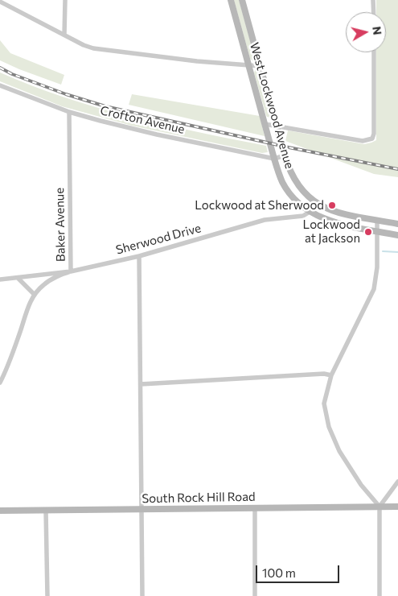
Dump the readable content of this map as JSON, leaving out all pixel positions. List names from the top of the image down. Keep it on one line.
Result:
{"streets":{"main road":["West Lockwood Avenue","South Rock Hill Road"],"street":["Crofton Avenue","Baker Avenue","Sherwood Drive"]},"crossings":[["West Lockwood Avenue","Crofton Avenue"],["West Lockwood Avenue","Sherwood Drive"],["Crofton Avenue","Baker Avenue"],["Baker Avenue","Sherwood Drive"]],"places":["Lockwood at Sherwood","Lockwood at Jackson"],"scale_bar":"100 m","north":"right"}
